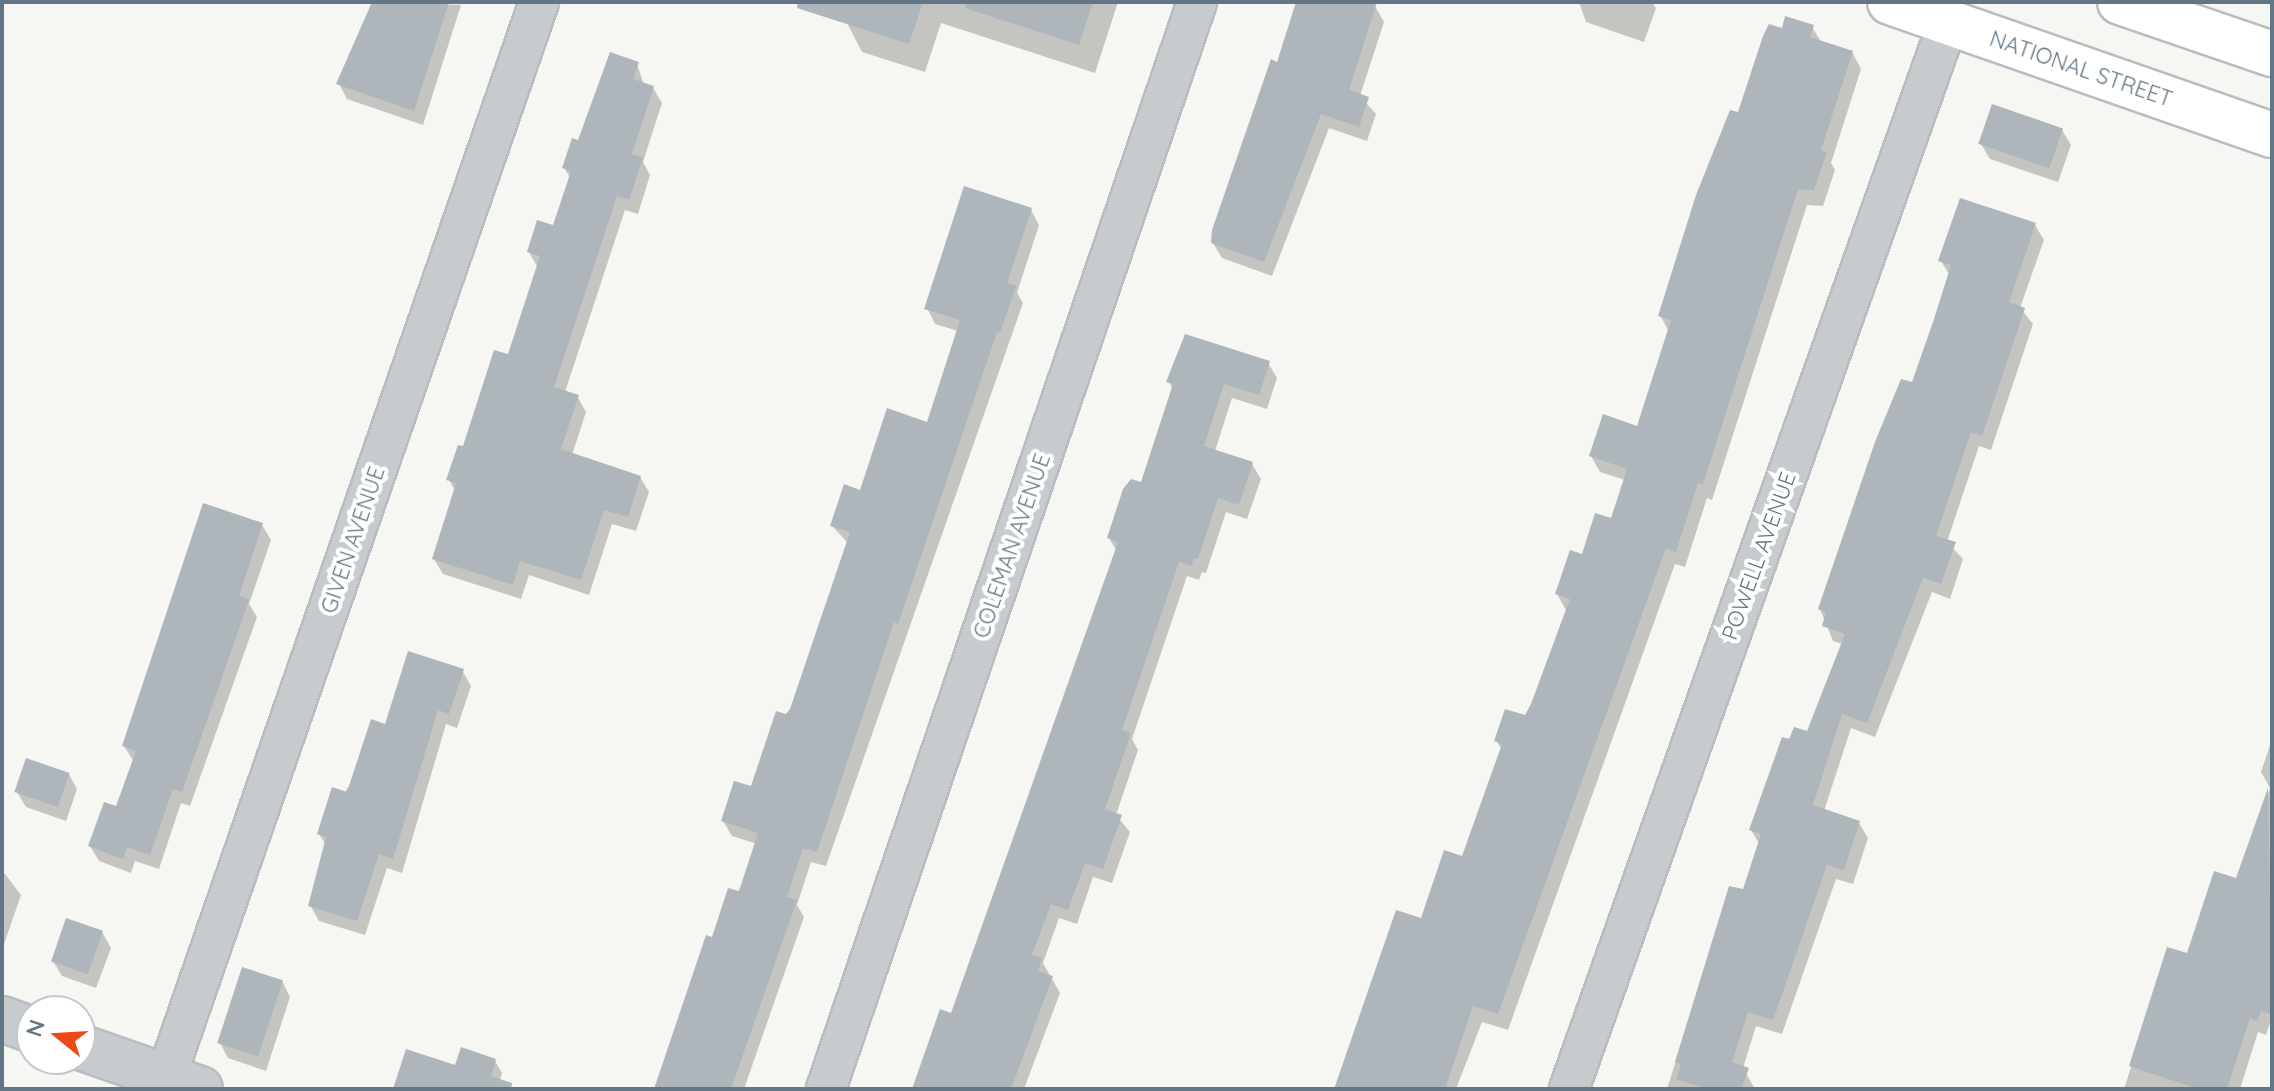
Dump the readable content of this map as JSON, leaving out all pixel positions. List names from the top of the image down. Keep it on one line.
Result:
{"streets":{"main road":["NATIONAL STREET"],"street":["GIVEN AVENUE","COLEMAN AVENUE","POWELL AVENUE"]},"crossings":[["NATIONAL STREET","POWELL AVENUE"]],"north":"left"}
